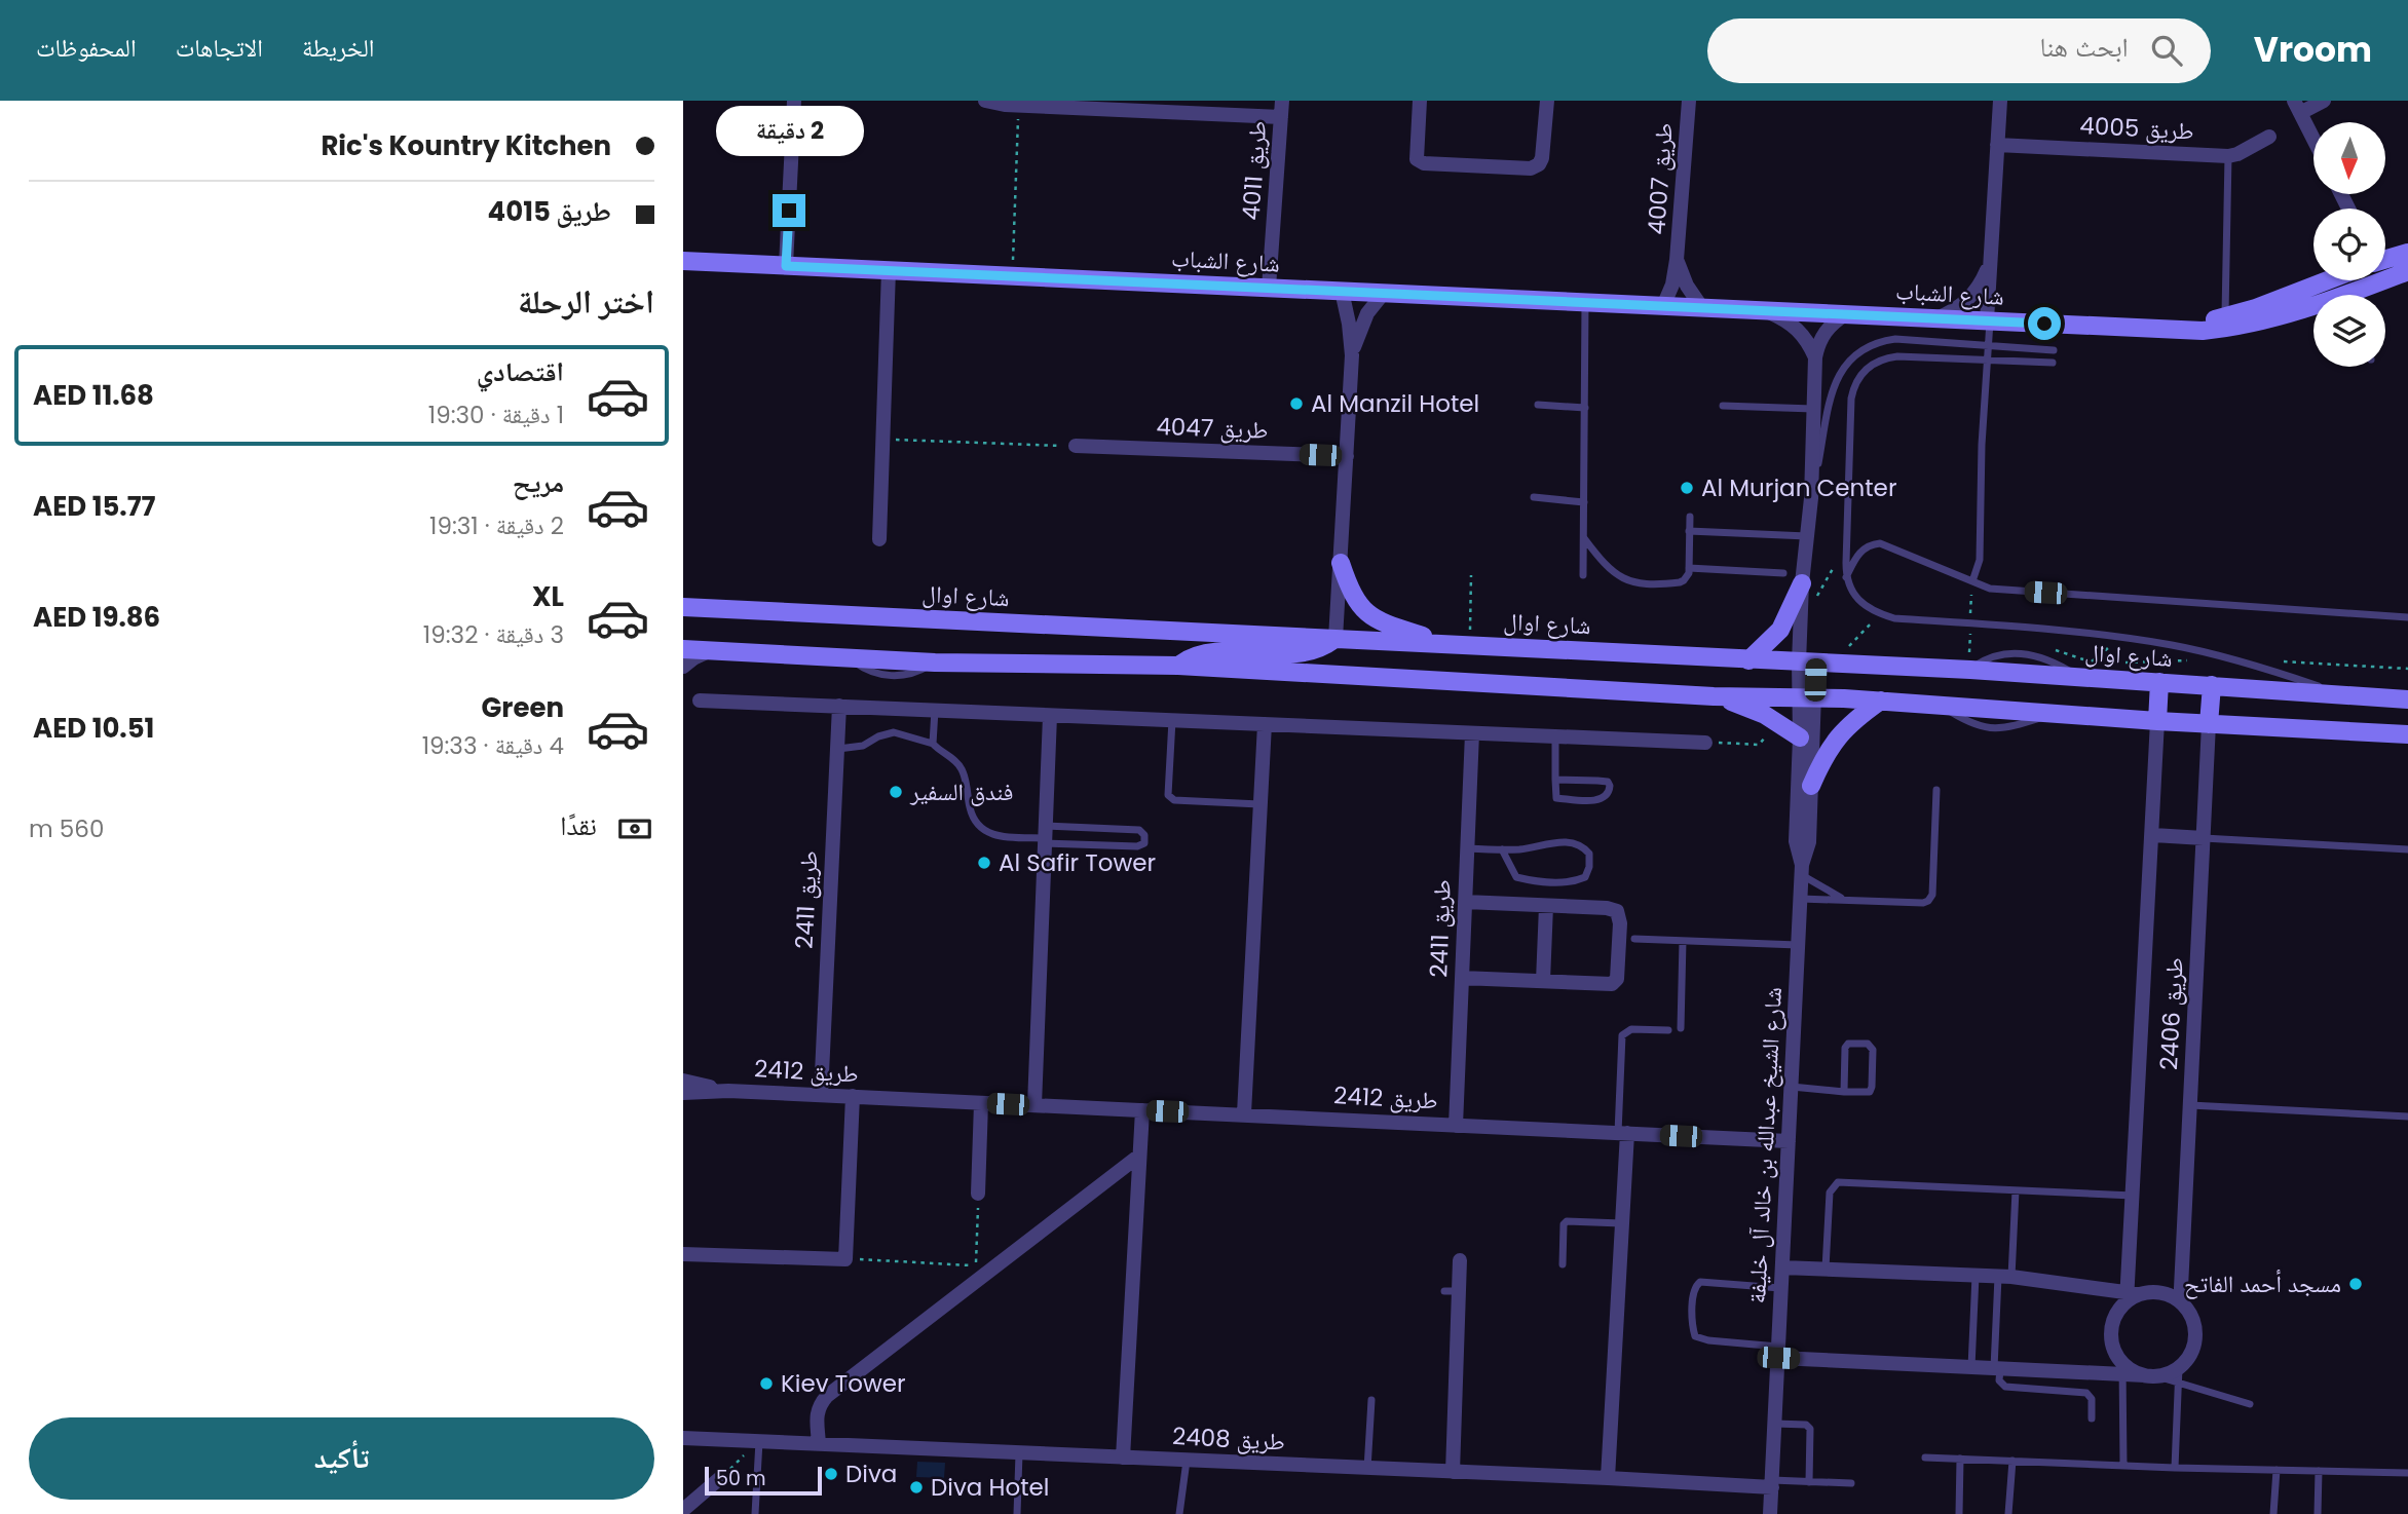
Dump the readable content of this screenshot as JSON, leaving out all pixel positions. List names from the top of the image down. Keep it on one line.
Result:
{"streets":{"main road":["شارع الشباب","شارع اوال"],"street":["طريق 4005","طريق 4011","طريق 4007","طريق 4047","طريق 2411","طريق 2406","طريق 2412","شارع الشيخ عبدالله بن خالد آل خليفة","طريق 2408"]},"crossings":[["طريق 4011","شارع الشباب"],["طريق 4007","شارع الشباب"],["شارع اوال","شارع الشيخ عبدالله بن خالد آل خليفة"],["طريق 2411","طريق 2412"],["طريق 2412","شارع الشيخ عبدالله بن خالد آل خليفة"],["شارع الشيخ عبدالله بن خالد آل خليفة","طريق 2408"]],"places":["Al Manzil Hotel","Al Murjan Center","فندق السفير","Al Safir Tower","مسجد أحمد الفاتح","Kiev Tower","Diva","Diva Hotel"],"scale_bar":"50 m","north":"bottom","page":{"header":"Vroom","search":"ابحث هنا","nav":["الخريطة","الاتجاهات","المحفوظات"],"banner":["Ric's Kountry Kitchen","طريق 4015"],"bubble":"2 دقيقة","heading":"اختر الرحلة","list":[{"name":"اقتصادي","note":"1 دقيقة · 19:30","value":"AED 11.68"},{"name":"مريح","note":"2 دقيقة · 19:31","value":"AED 15.77"},{"name":"XL","note":"3 دقيقة · 19:32","value":"AED 19.86"},{"name":"Green","note":"4 دقيقة · 19:33","value":"AED 10.51"}],"pay":["نقدًا","560 m"],"buttons":"تأكيد","scale":"50 m"}}
